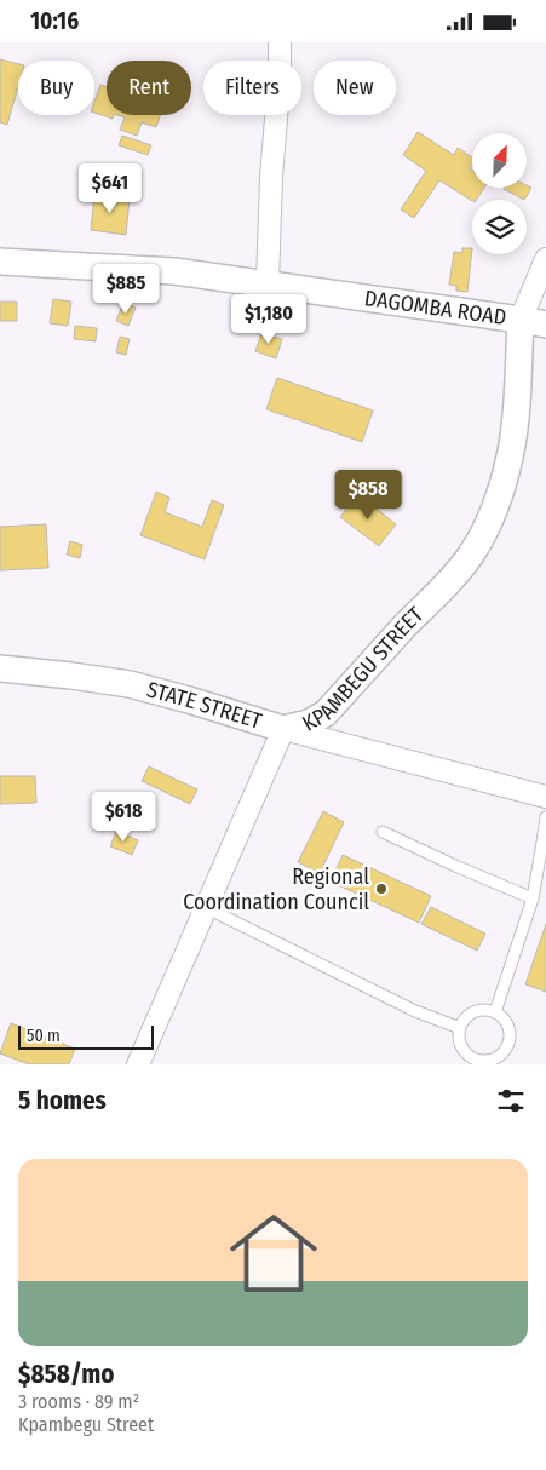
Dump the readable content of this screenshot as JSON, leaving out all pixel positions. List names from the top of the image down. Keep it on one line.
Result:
{"streets":{"street":["DAGOMBA ROAD","KPAMBEGU STREET","STATE STREET"]},"crossings":[["DAGOMBA ROAD","KPAMBEGU STREET"],["KPAMBEGU STREET","STATE STREET"]],"places":["Regional Coordination Council"],"scale_bar":"50 m","north":"top right","page":{"status":"10:16","chip":["Buy","Rent","Filters","New"],"price":["$641","$885","$1,180","$858","$618"],"scale":"50 m","heading":"5 homes","list":[{"name":"$858/mo","note":"3 rooms · 89 m² · Kpambegu Street"}]}}
